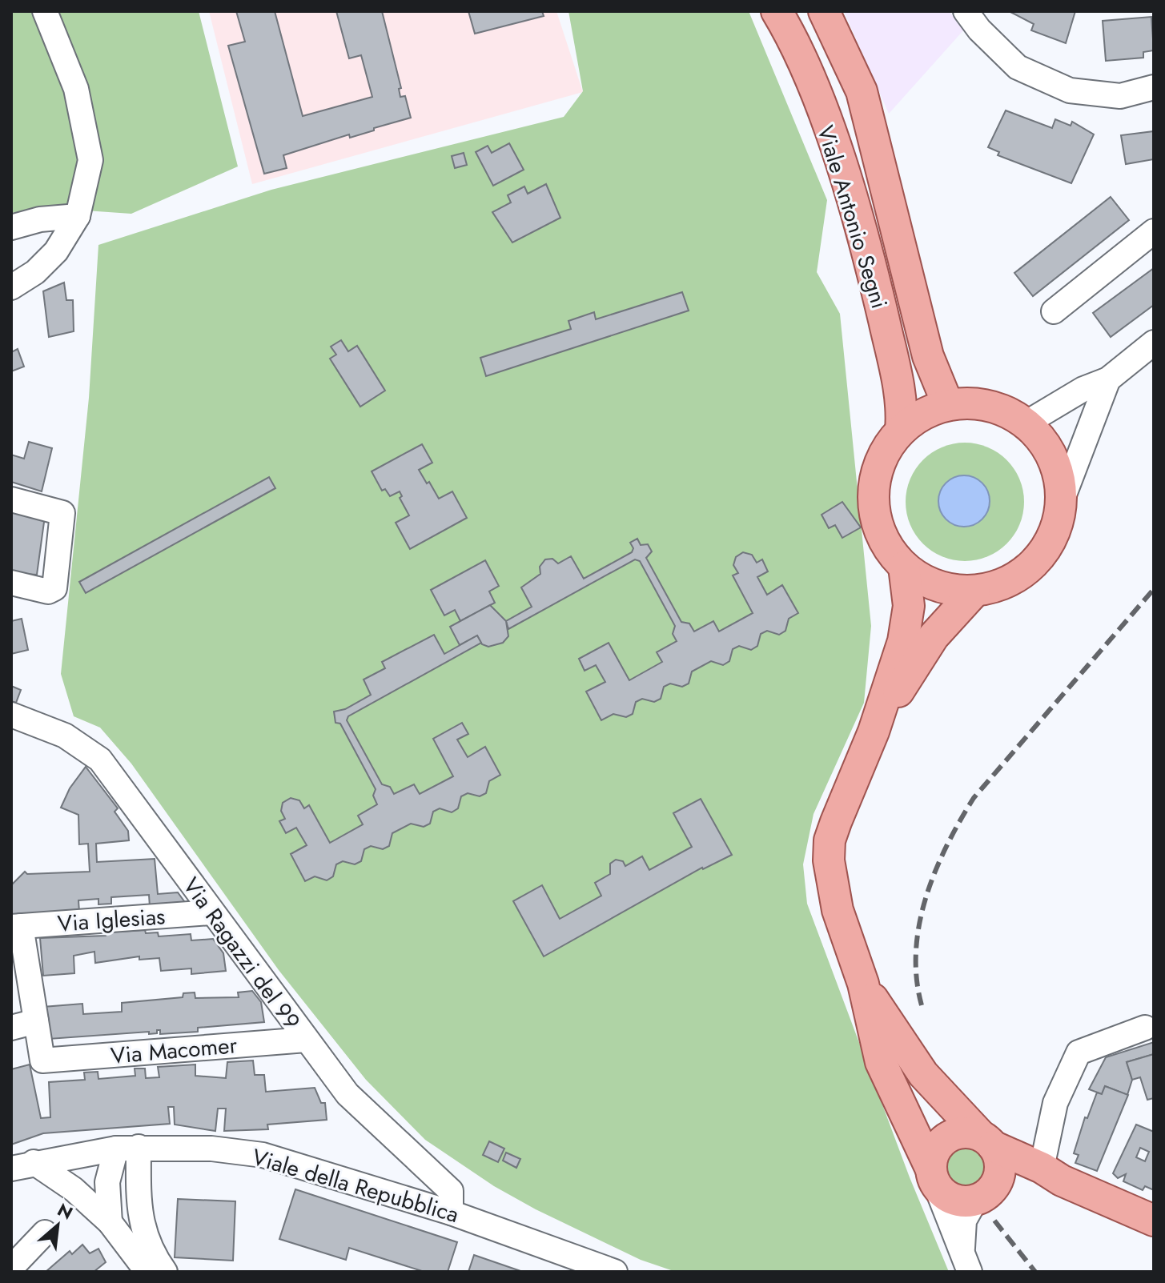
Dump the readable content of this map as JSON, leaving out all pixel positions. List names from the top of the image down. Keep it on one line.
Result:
{"streets":{"main road":["Viale Antonio Segni"],"street":["Via Iglesias","Via Ragazzi del 99","Via Macomer","Viale della Repubblica"]},"crossings":[["Via Iglesias","Via Ragazzi del 99"],["Via Ragazzi del 99","Via Macomer"],["Via Ragazzi del 99","Viale della Repubblica"]],"north":"top right"}
